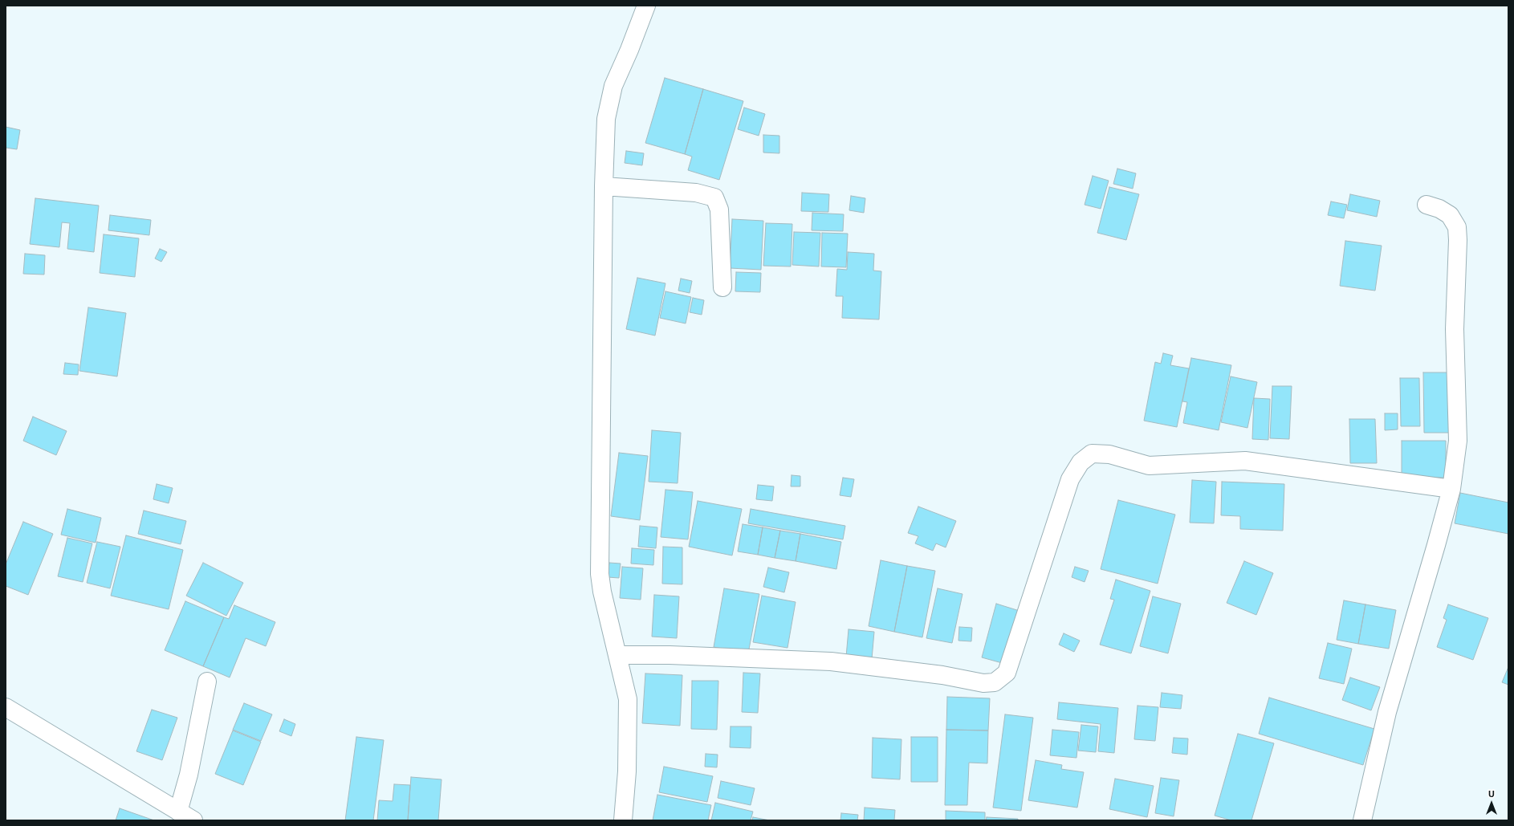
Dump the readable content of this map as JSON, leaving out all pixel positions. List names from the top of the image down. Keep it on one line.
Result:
{"north":"top"}
